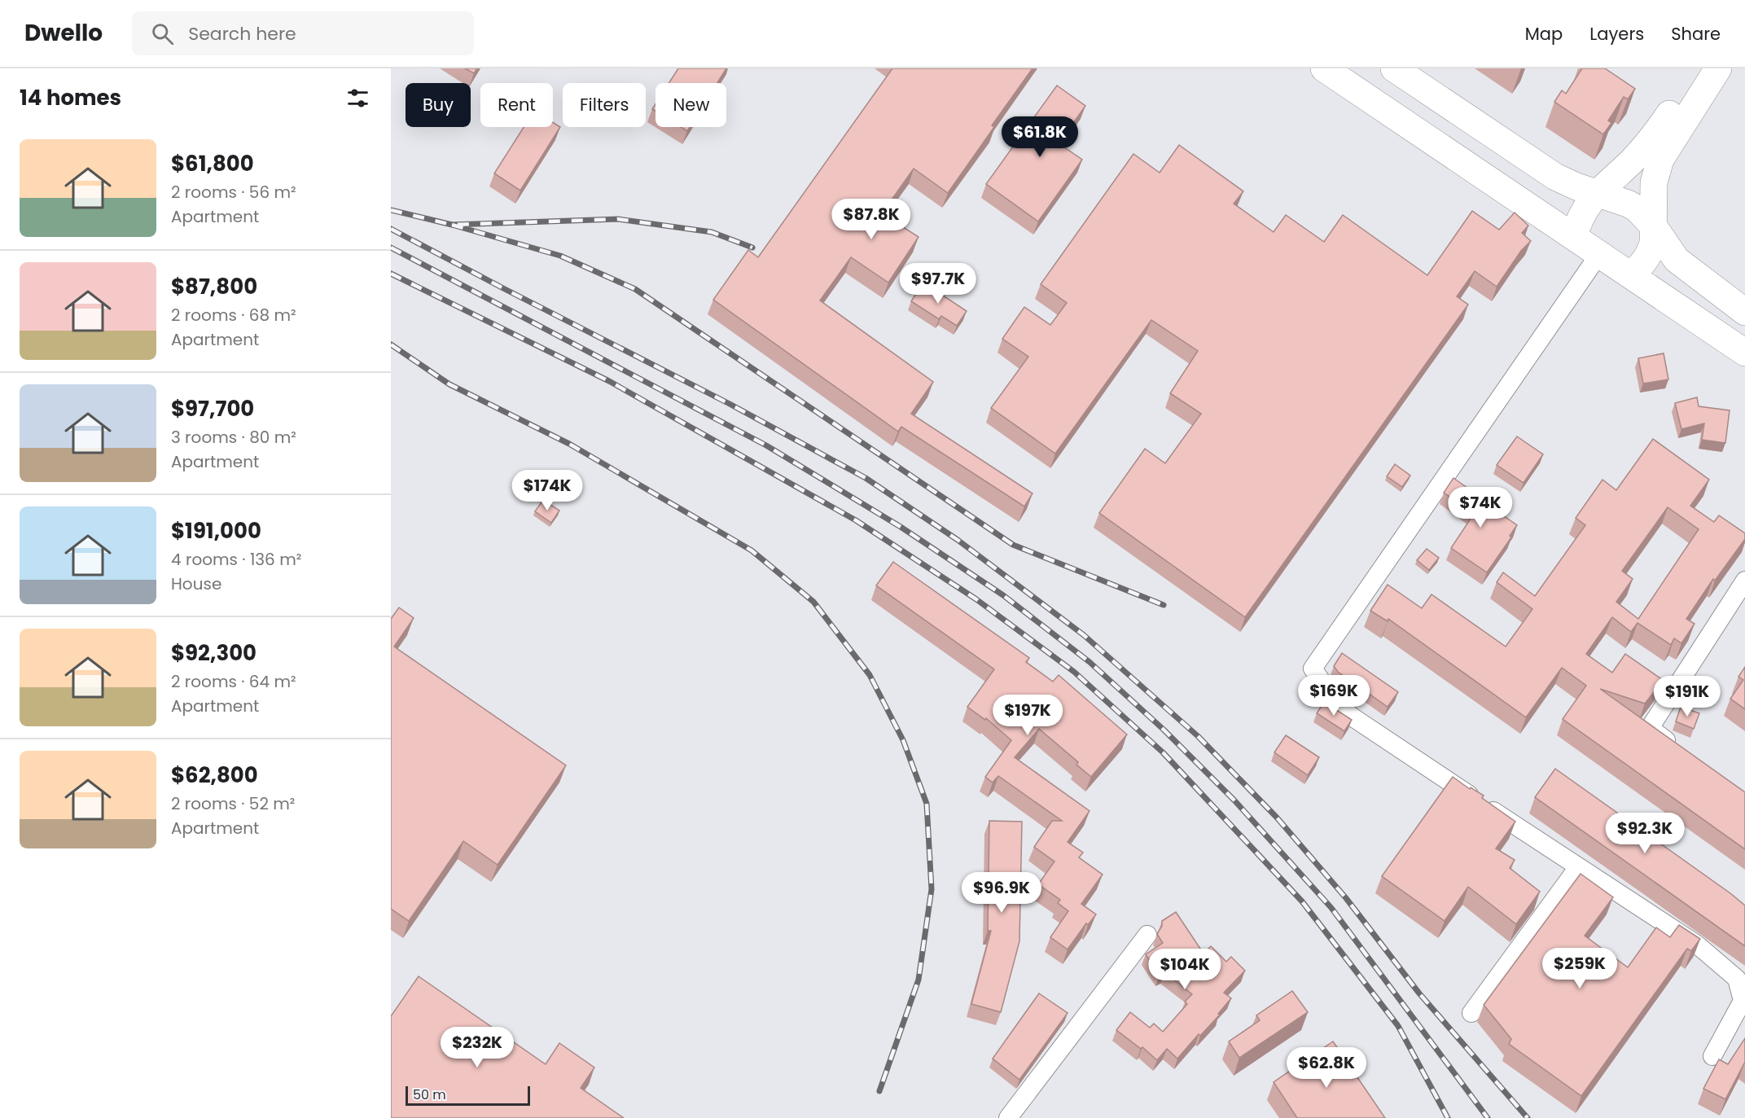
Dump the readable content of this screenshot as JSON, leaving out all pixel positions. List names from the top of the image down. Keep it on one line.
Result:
{"scale_bar":"50 m","page":{"header":"Dwello","search":"Search here","nav":["Map","Layers","Share"],"heading":"14 homes","chip":["Buy","Rent","Filters","New"],"price":["$61.8K","$87.8K","$97.7K","$174K","$74K","$169K","$191K","$197K","$92.3K","$96.9K","$259K","$104K","$232K","$62.8K"],"list":[{"name":"$61,800","note":"2 rooms · 56 m² · Apartment"},{"name":"$87,800","note":"2 rooms · 68 m² · Apartment"},{"name":"$97,700","note":"3 rooms · 80 m² · Apartment"},{"name":"$191,000","note":"4 rooms · 136 m² · House"},{"name":"$92,300","note":"2 rooms · 64 m² · Apartment"},{"name":"$62,800","note":"2 rooms · 52 m² · Apartment"}],"scale":"50 m"}}
